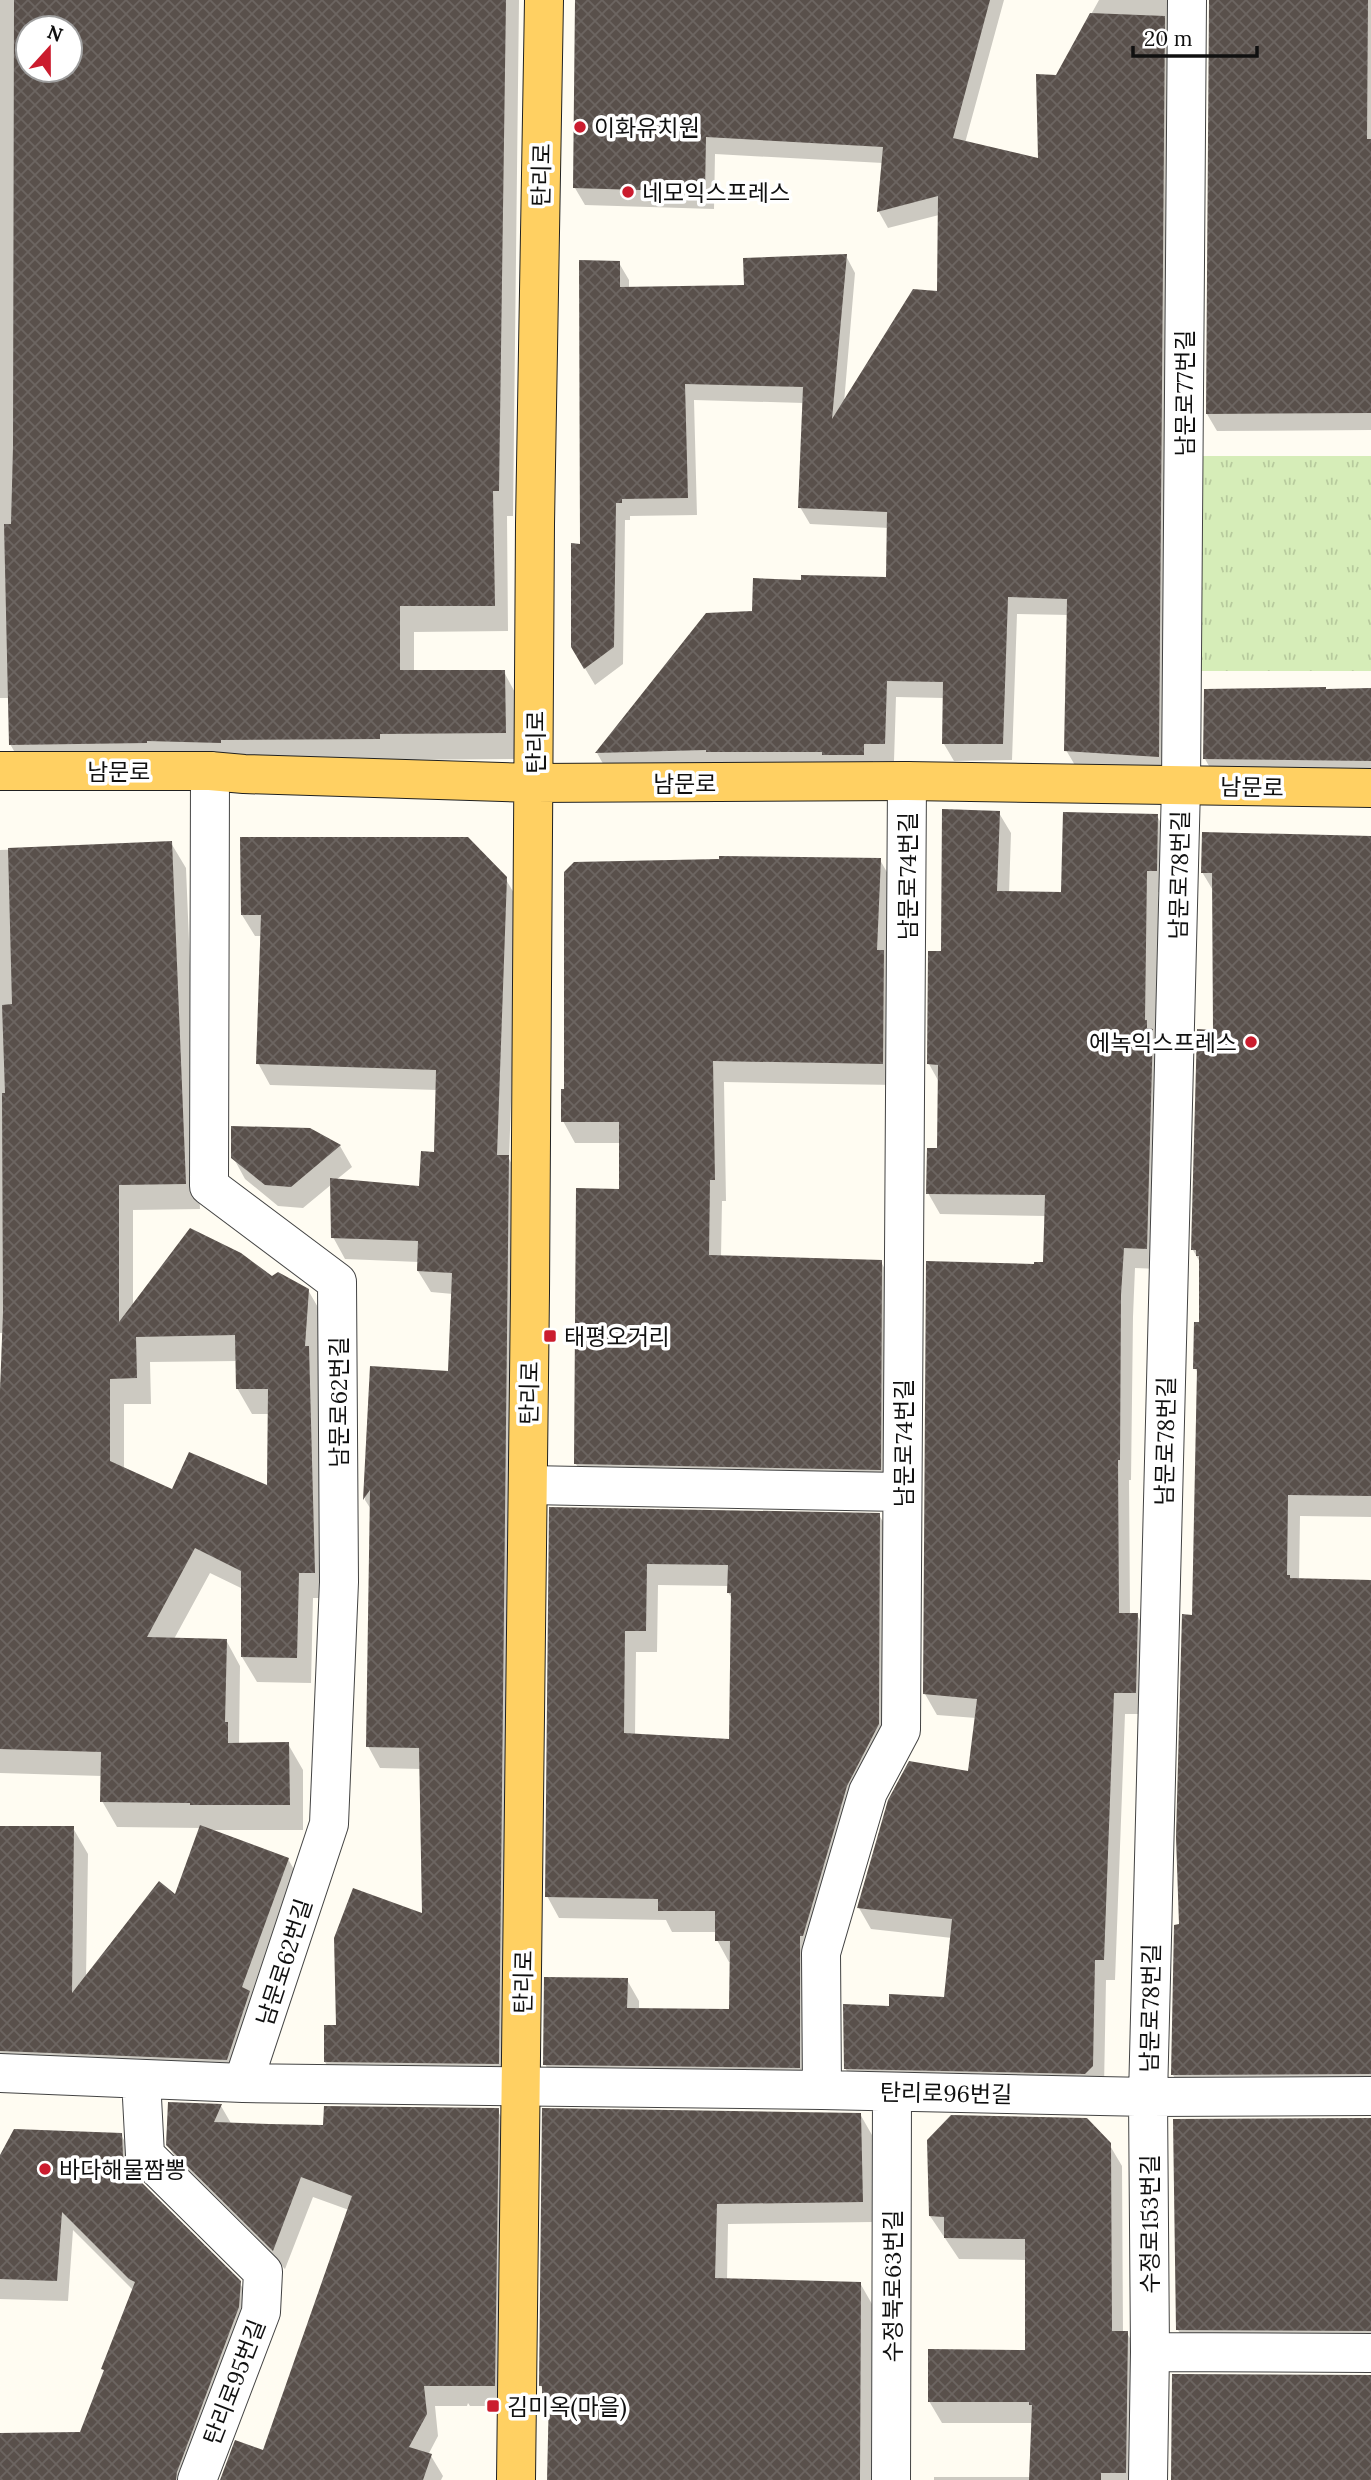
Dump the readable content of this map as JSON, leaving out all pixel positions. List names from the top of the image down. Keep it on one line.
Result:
{"streets":{"main road":["탄리로","남문로"],"street":["남문로77번길","남문로78번길","남문로74번길","남문로62번길","탄리로96번길","수정로153번길","수정북로63번길","탄리로95번길"]},"crossings":[["탄리로","남문로"],["탄리로","탄리로96번길"],["남문로77번길","남문로"],["남문로77번길","남문로78번길"],["남문로","남문로78번길"],["남문로","남문로74번길"],["남문로","남문로62번길"],["남문로78번길","탄리로96번길"],["남문로78번길","수정로153번길"],["남문로74번길","탄리로96번길"],["탄리로96번길","수정로153번길"],["탄리로96번길","수정북로63번길"]],"places":{"other":["이화유치원","네모익스프레스","에녹익스프레스","바다해물짬뽕"],"transit":["태평오거리","김미옥(마을)"]},"scale_bar":"20 m","north":"top"}
